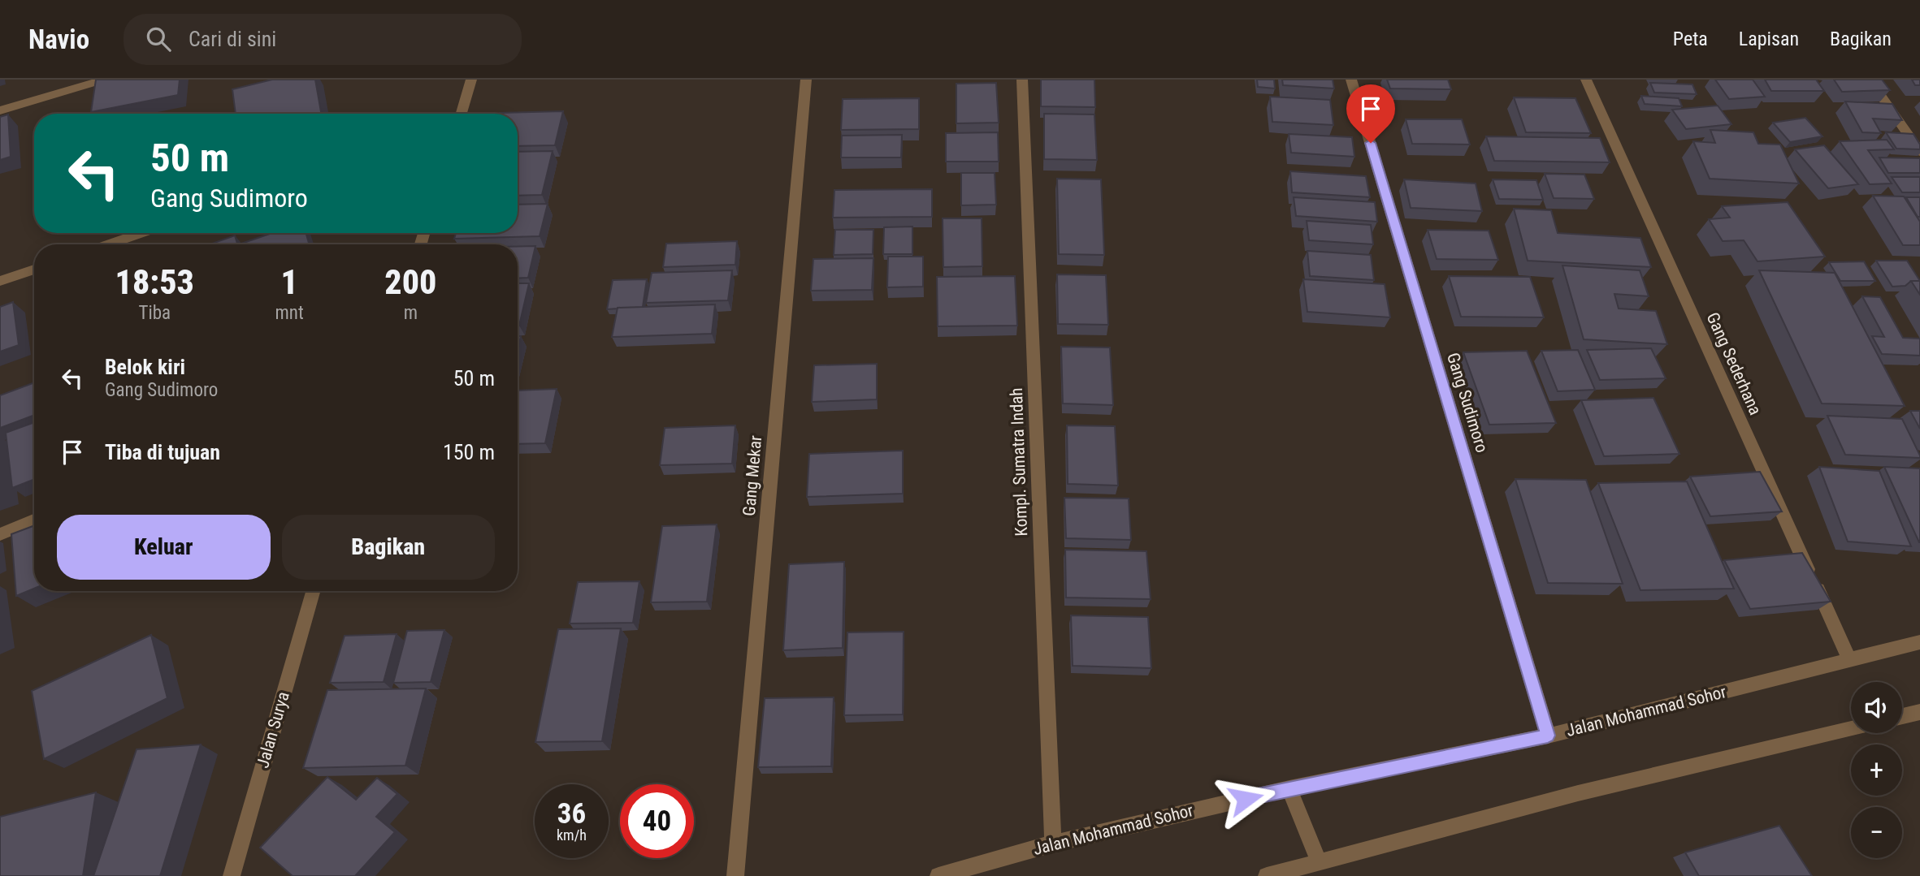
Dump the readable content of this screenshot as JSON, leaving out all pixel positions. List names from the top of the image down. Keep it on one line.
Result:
{"streets":{"street":["Gang Sederhana","Gang Sudimoro","Kompl. Sumatra Indah","Gang Mekar","Jalan Mohammad Sohor","Jalan Surya"]},"crossings":[["Gang Sederhana","Jalan Mohammad Sohor"],["Gang Sudimoro","Jalan Mohammad Sohor"],["Kompl. Sumatra Indah","Jalan Mohammad Sohor"]],"page":{"header":"Navio","search":"Cari di sini","nav":["Peta","Lapisan","Bagikan"],"turn":["50 m","Gang Sudimoro"],"eta":["18:53","Tiba","1","mnt","200","m"],"list":[{"name":"Belok kiri","note":"Gang Sudimoro","value":"50 m"},{"name":"Tiba di tujuan","value":"150 m"}],"buttons":["Keluar","Bagikan"],"map_buttons":["+","−"],"speed":"36 km/h","limit":"40"}}
